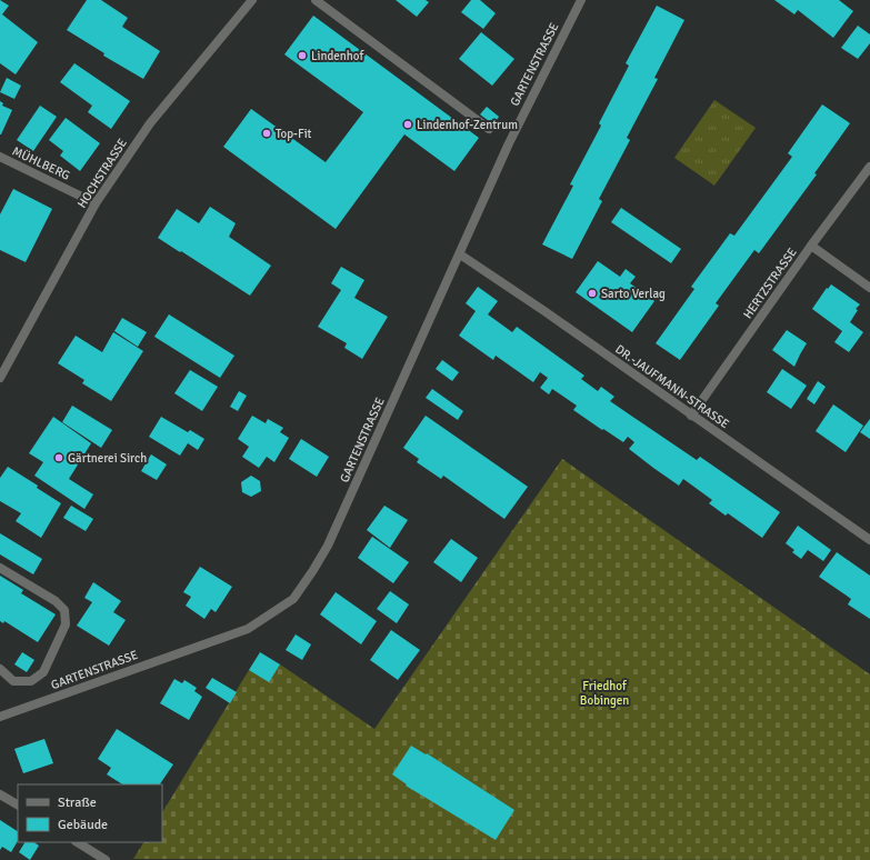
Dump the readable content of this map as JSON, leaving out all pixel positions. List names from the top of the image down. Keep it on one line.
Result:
{"streets":{"street":["GARTENSTRASSE","MÜHLBERG","HOCHSTRASSE","HERTZSTRASSE","DR.-JAUFMANN-STRASSE"]},"crossings":[["GARTENSTRASSE","DR.-JAUFMANN-STRASSE"],["MÜHLBERG","HOCHSTRASSE"],["HERTZSTRASSE","DR.-JAUFMANN-STRASSE"]],"parks":["Friedhof Bobingen"],"places":["Lindenhof","Lindenhof-Zentrum","Top-Fit","Sarto Verlag","Gärtnerei Sirch"],"legend":["Straße","Gebäude"]}
